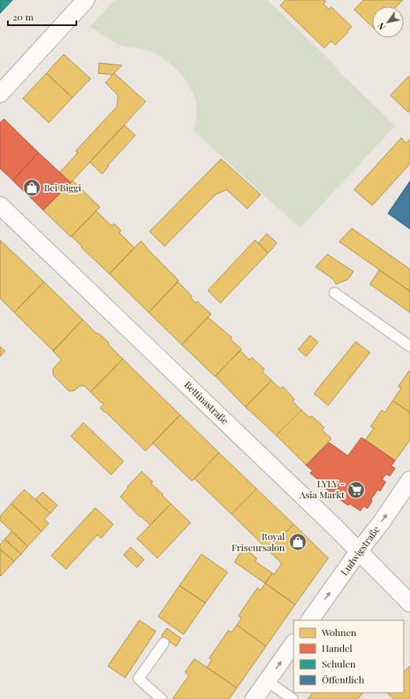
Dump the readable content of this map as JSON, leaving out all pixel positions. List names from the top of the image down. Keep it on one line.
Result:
{"streets":{"street":["Bettinastraße","Ludwigstraße"]},"crossings":[["Bettinastraße","Ludwigstraße"]],"one_way":["Ludwigstraße"],"places":{"shop":["Bei Biggi","Royal Friseursalon"],"supermarket":["LYLY - Asia Markt"]},"legend":["Wohnen","Handel","Schulen","Öffentlich"],"scale_bar":"20 m","north":"bottom left"}
